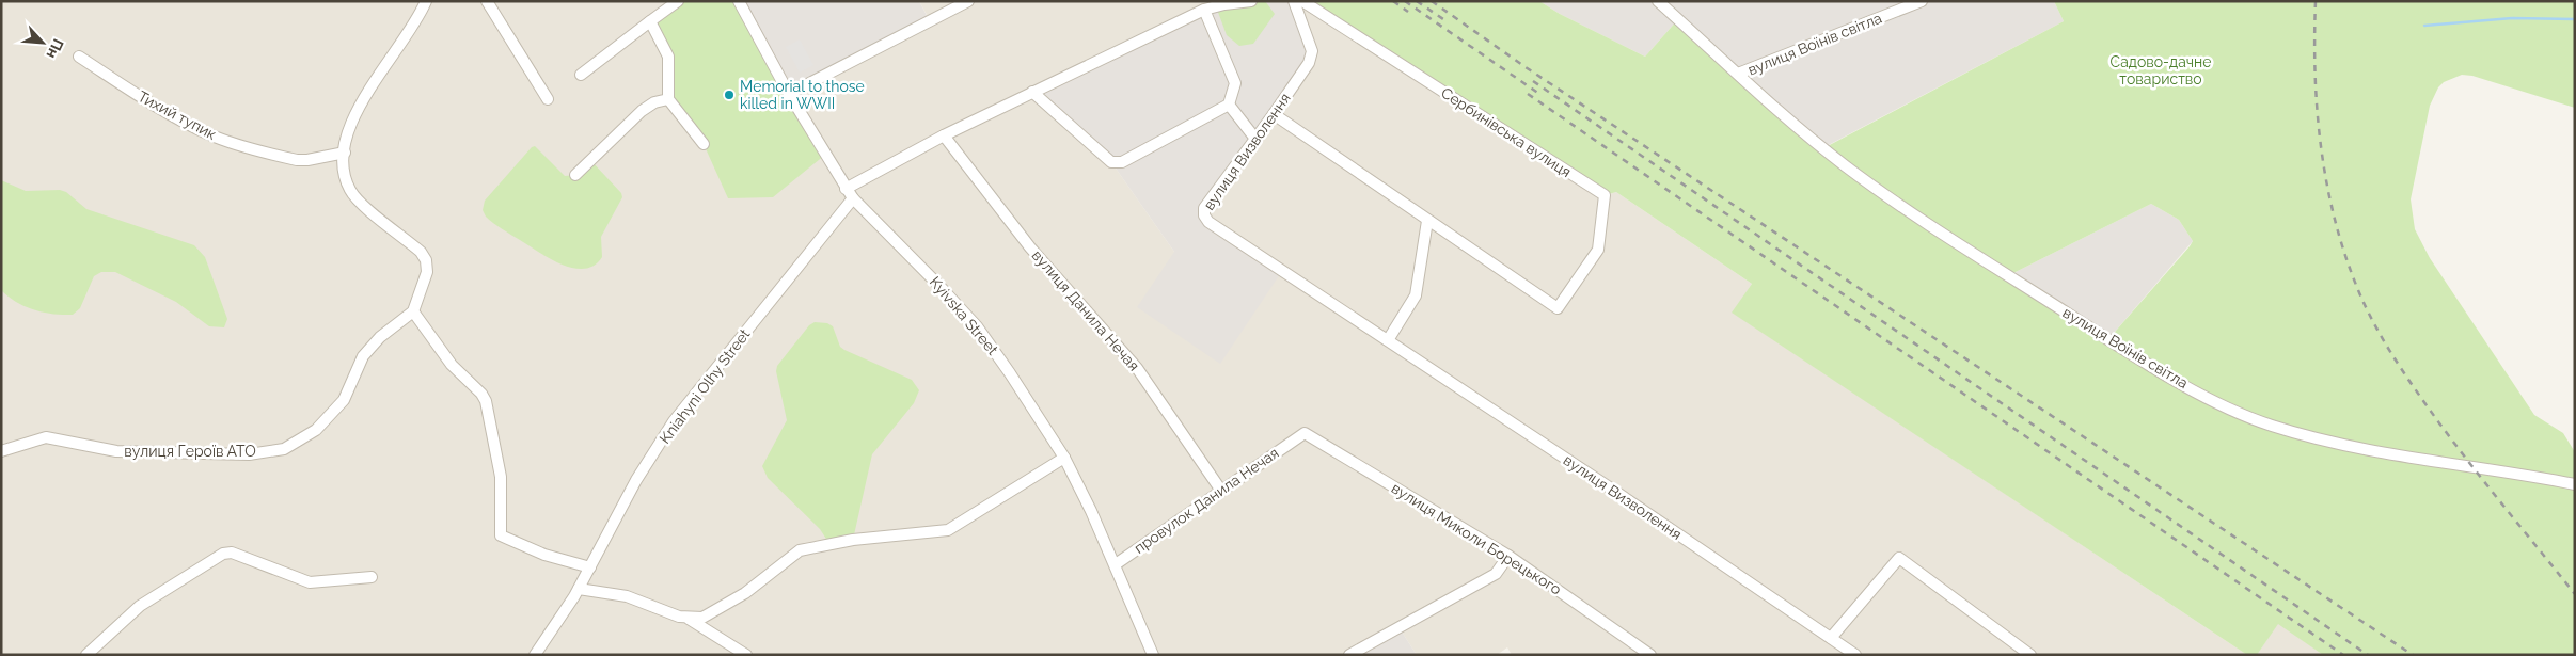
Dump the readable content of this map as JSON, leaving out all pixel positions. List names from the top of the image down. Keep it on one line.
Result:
{"streets":{"street":["вулиця Воїнів світла","Тихий тупик","Сербинівська вулиця","вулиця Визволення","вулиця Данила Нечая","Kyivska Street","Kniahyni Olhy Street","вулиця Героїв АТО","провулок Данила Нечая","вулиця Миколи Борецького"]},"crossings":[["вулиця Данила Нечая","провулок Данила Нечая"],["Kyivska Street","Kniahyni Olhy Street"],["Kyivska Street","провулок Данила Нечая"],["провулок Данила Нечая","вулиця Миколи Борецького"]],"parks":["Садово-дачне товариство"],"places":["Memorial to those killed in WWII"],"north":"bottom right"}
